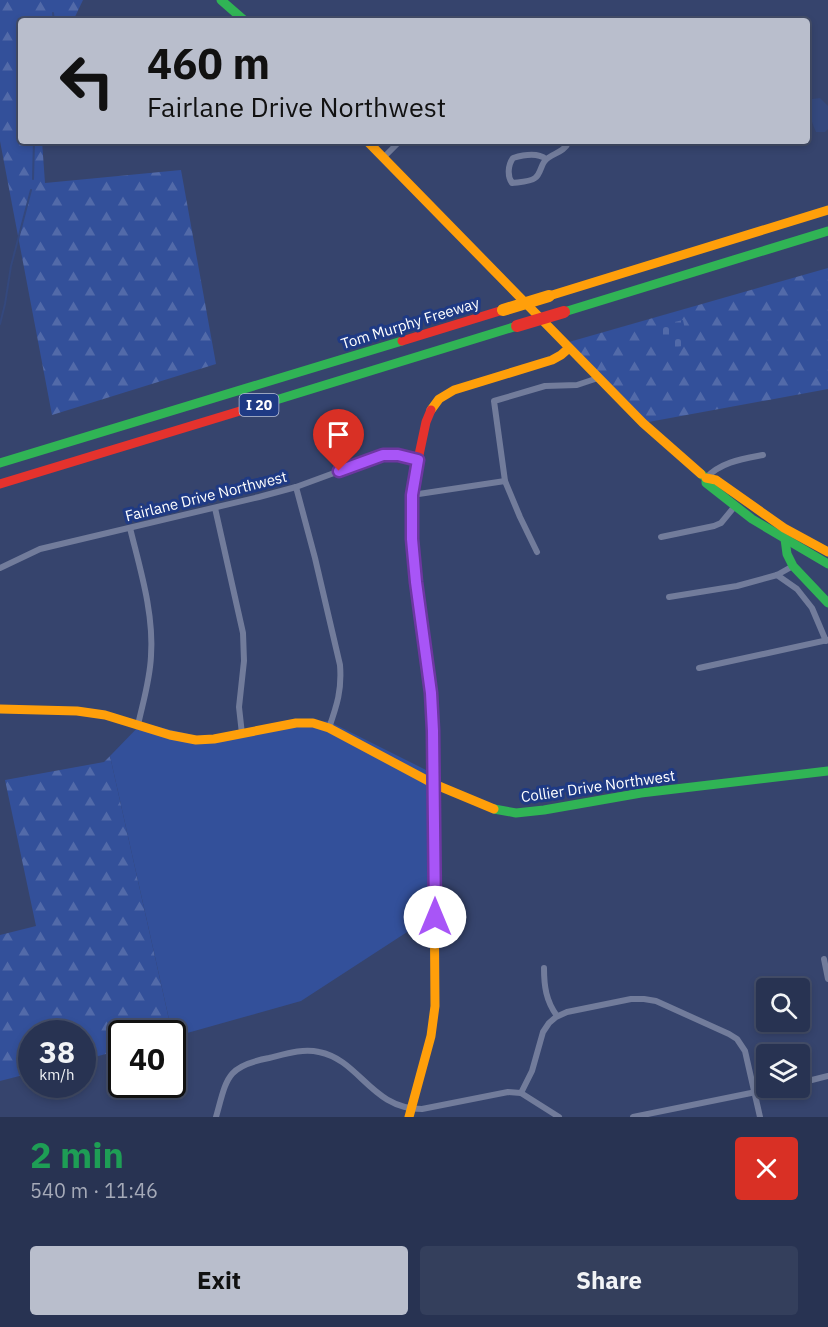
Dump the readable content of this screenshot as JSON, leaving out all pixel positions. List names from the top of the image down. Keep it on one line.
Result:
{"streets":{"main road":["Tom Murphy Freeway","I 20","Collier Drive Northwest"],"street":["Fairlane Drive Northwest"]},"page":{"turn":["460 m","Fairlane Drive Northwest"],"speed":"38 km/h","limit":"40","heading":["2 min","540 m · 11:46"],"buttons":["Exit","Share"]}}
